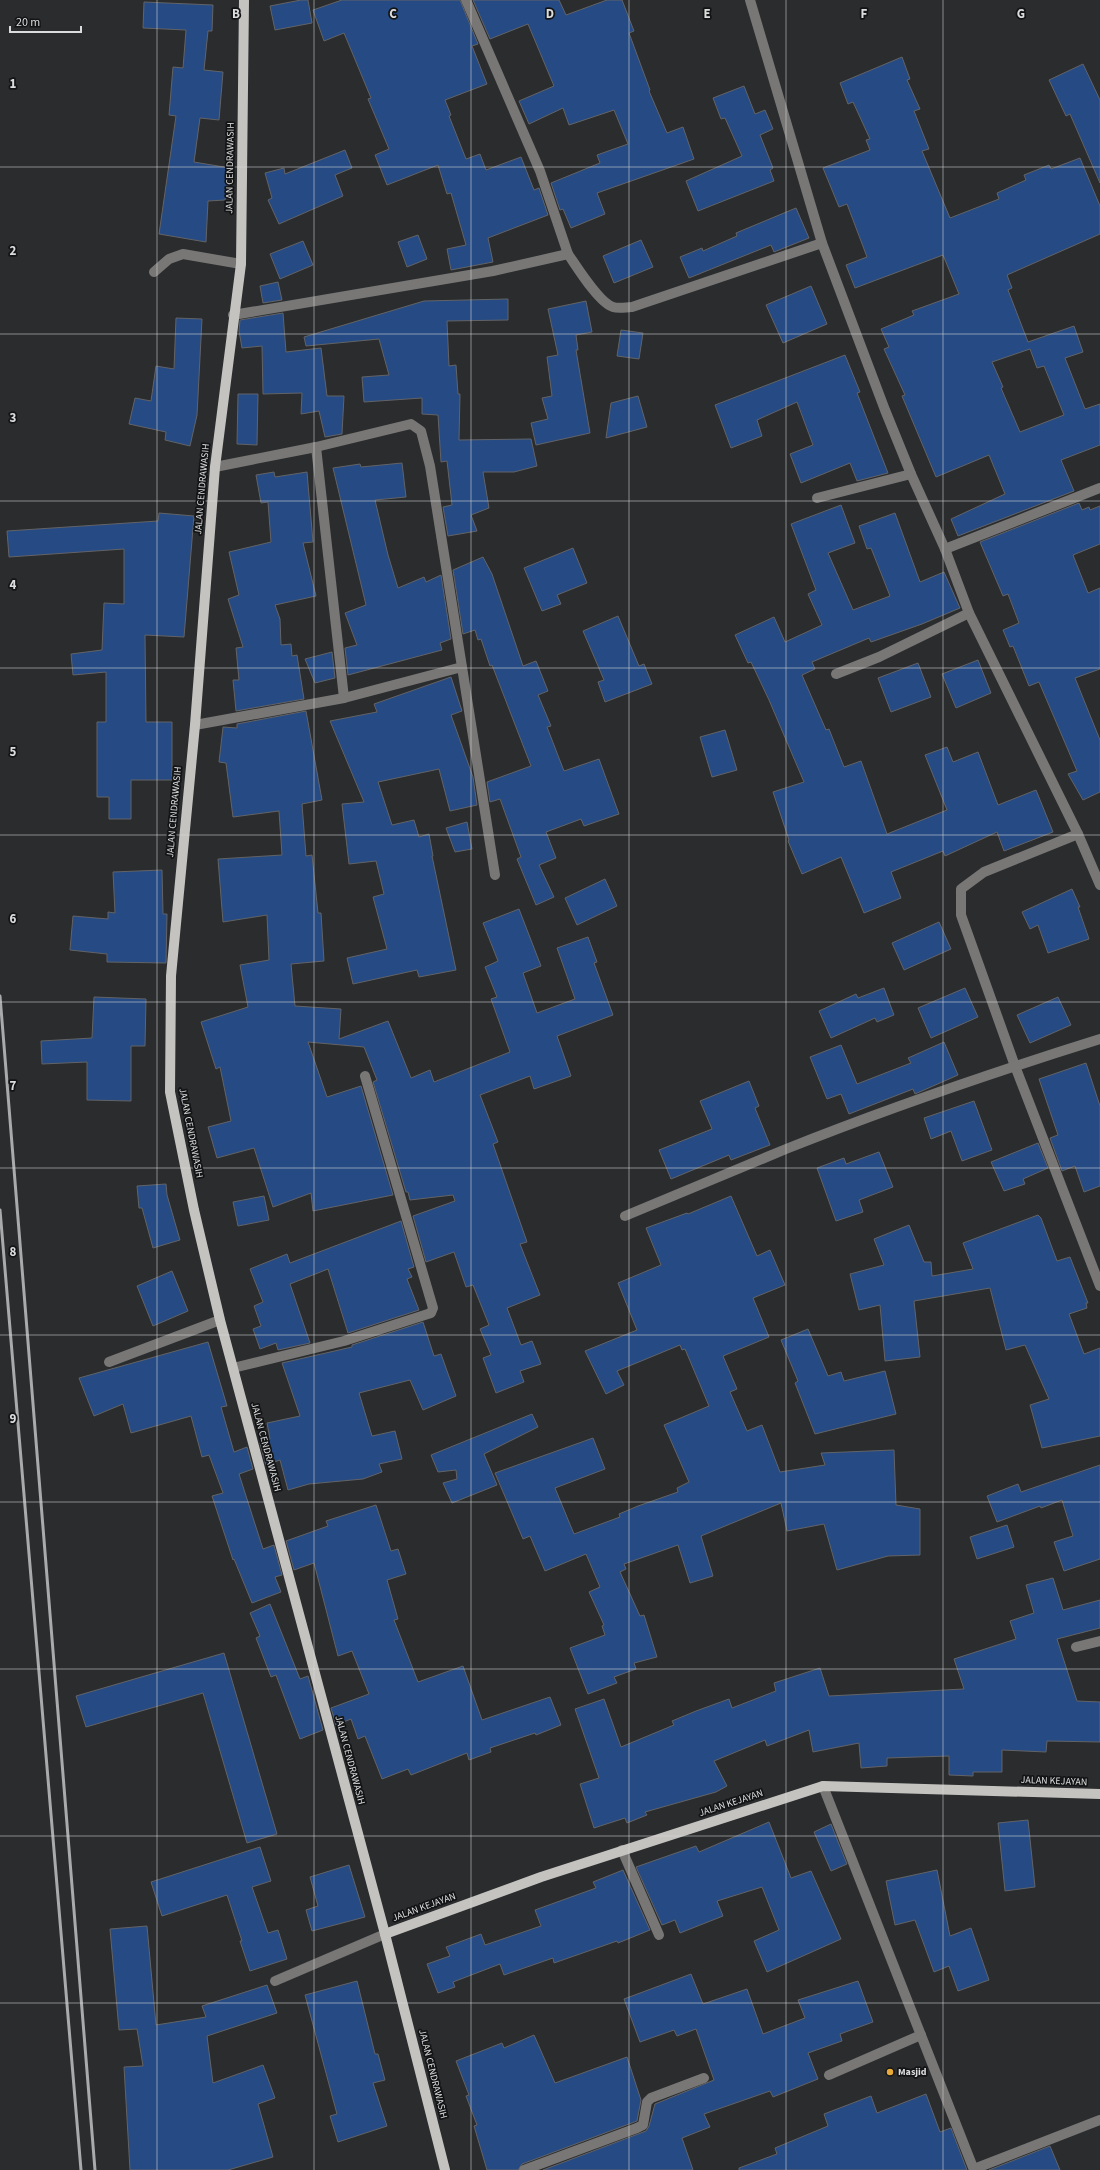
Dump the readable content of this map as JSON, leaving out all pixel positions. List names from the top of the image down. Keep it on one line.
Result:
{"streets":{"main road":["JALAN CENDRAWASIH","JALAN KEJAYAN"]},"crossings":[["JALAN CENDRAWASIH","JALAN KEJAYAN"]],"places":["Masjid"],"scale_bar":"20 m","grid":{"columns":["B","C","D","E","F","G"],"rows":["1","2","3","4","5","6","7","8","9"]}}
